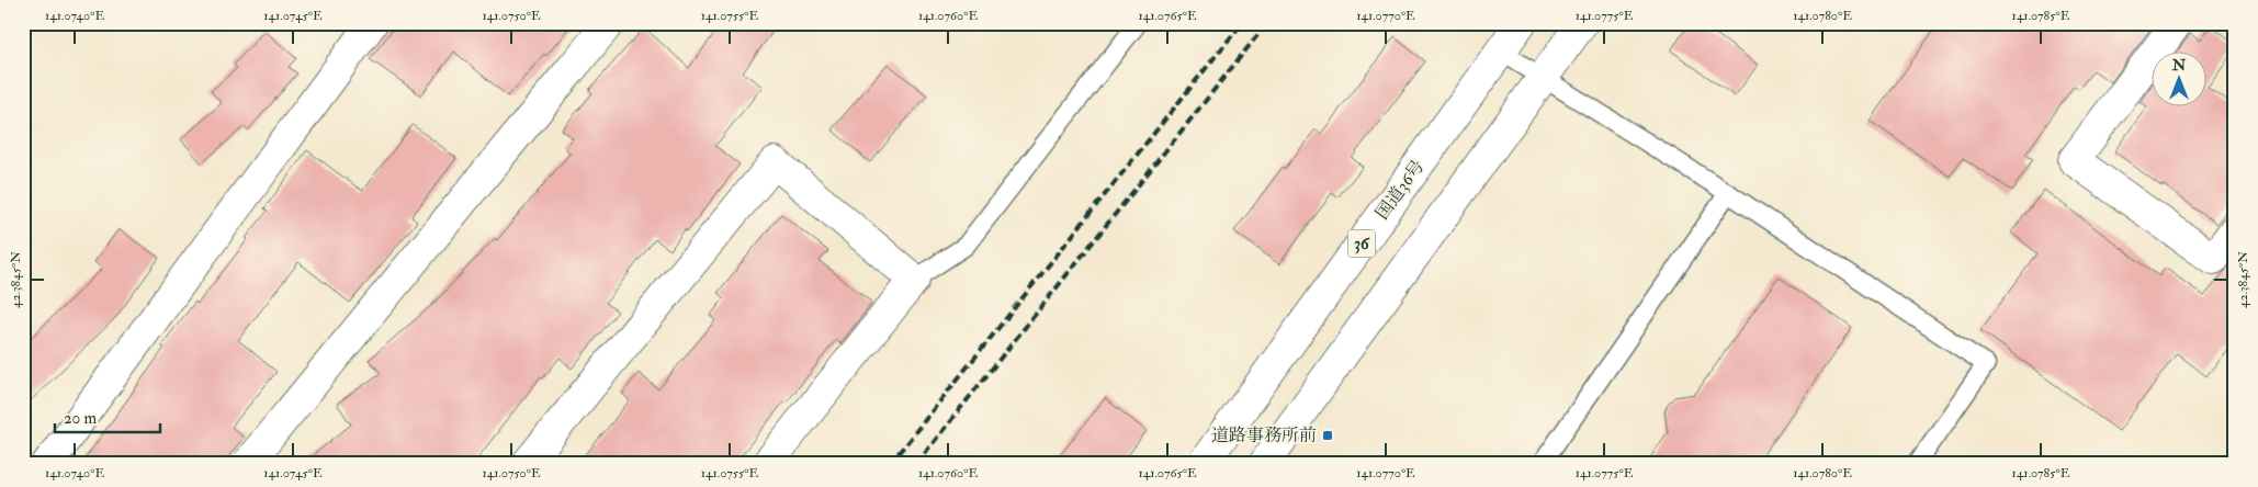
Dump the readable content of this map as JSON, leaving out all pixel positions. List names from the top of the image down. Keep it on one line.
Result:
{"streets":{"main road":["国道36号","36"]},"places":{"transit":["道路事務所前"]},"scale_bar":"20 m","north":"top","coordinates":["141.0740°E","141.0745°E","141.0750°E","141.0755°E","141.0760°E","141.0765°E","141.0770°E","141.0775°E","141.0780°E","141.0785°E","42.3845°N"]}
